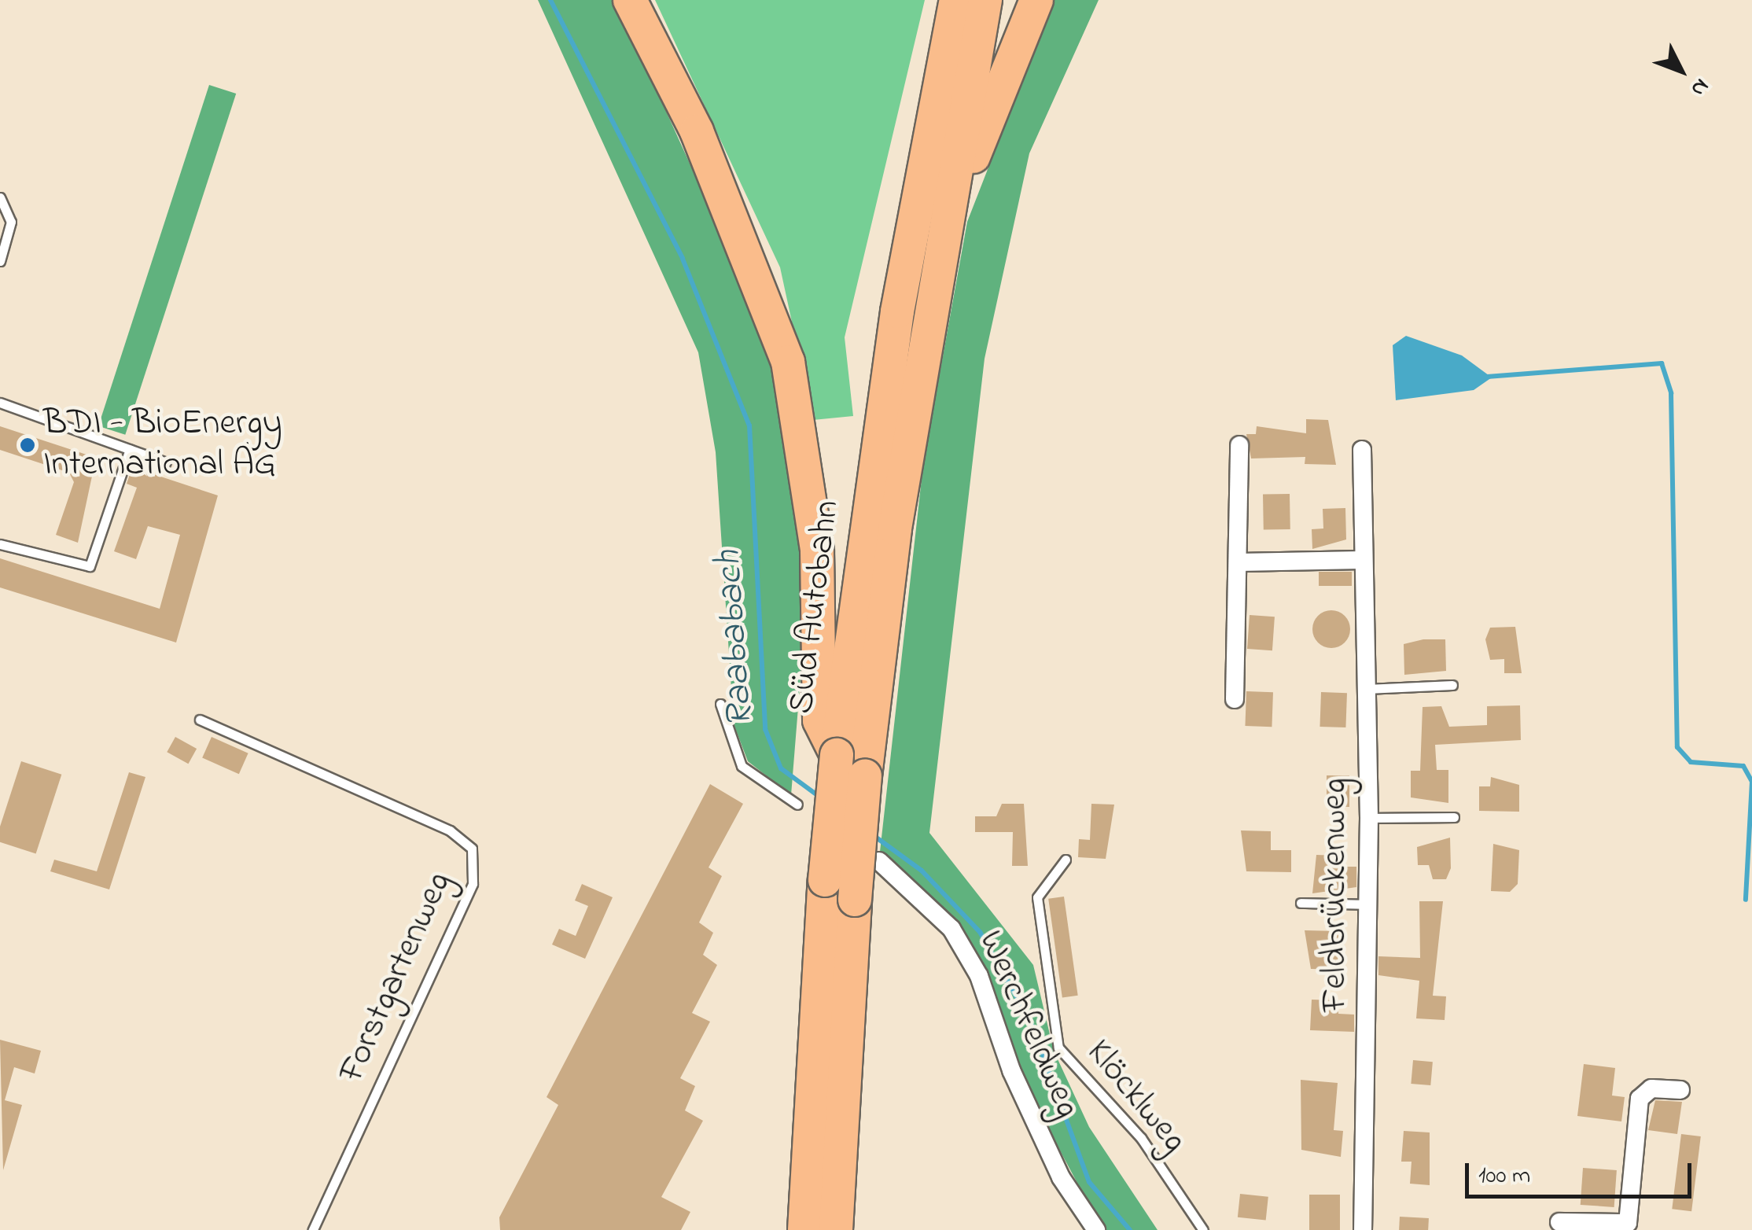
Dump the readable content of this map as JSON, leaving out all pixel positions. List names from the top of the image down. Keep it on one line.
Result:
{"streets":{"highway":["Süd Autobahn"],"street":["Feldbrückenweg","Werchfeldweg"],"lane":["Forstgartenweg","Klöcklweg"]},"water":["Raababach"],"places":["BDI - BioEnergy International AG"],"scale_bar":"100 m","north":"bottom right"}
